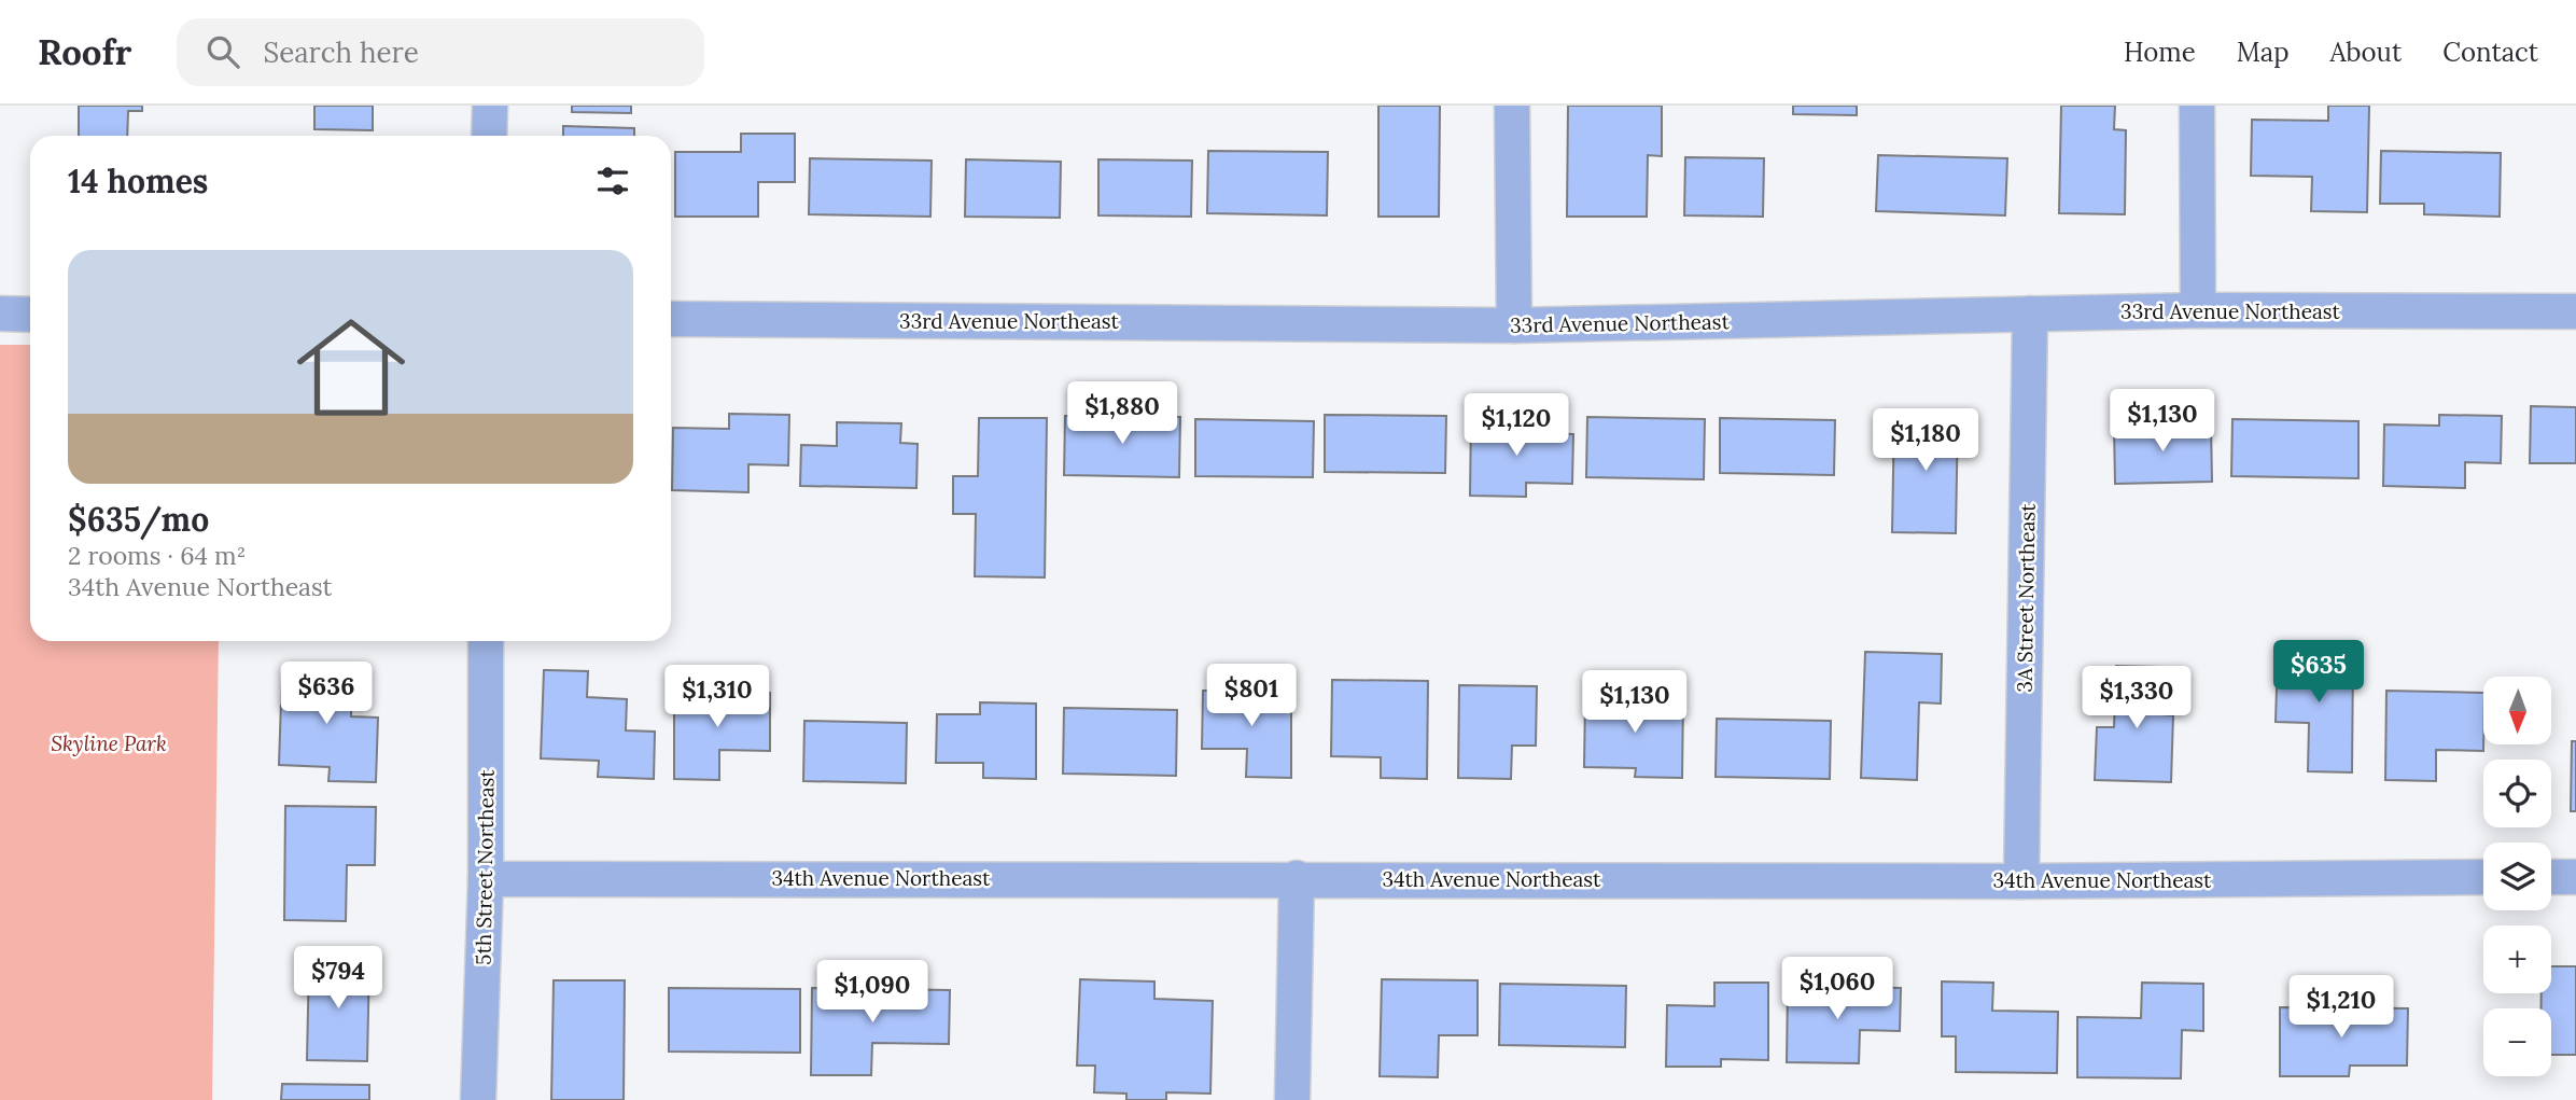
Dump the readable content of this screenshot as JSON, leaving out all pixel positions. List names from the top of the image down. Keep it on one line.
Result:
{"streets":{"street":["33rd Avenue Northeast","3A Street Northeast","5th Street Northeast","34th Avenue Northeast"]},"crossings":[["33rd Avenue Northeast","3A Street Northeast"],["3A Street Northeast","34th Avenue Northeast"],["5th Street Northeast","34th Avenue Northeast"]],"parks":["Skyline Park"],"north":"bottom","page":{"header":"Roofr","search":"Search here","nav":["Home","Map","About","Contact"],"heading":"14 homes","list":[{"name":"$635/mo","note":"2 rooms · 64 m² · 34th Avenue Northeast"}],"price":["$1,880","$1,130","$1,120","$1,180","$635","$636","$801","$1,310","$1,330","$1,130","$794","$1,060","$1,090","$1,210"],"map_buttons":["+","−"]}}
